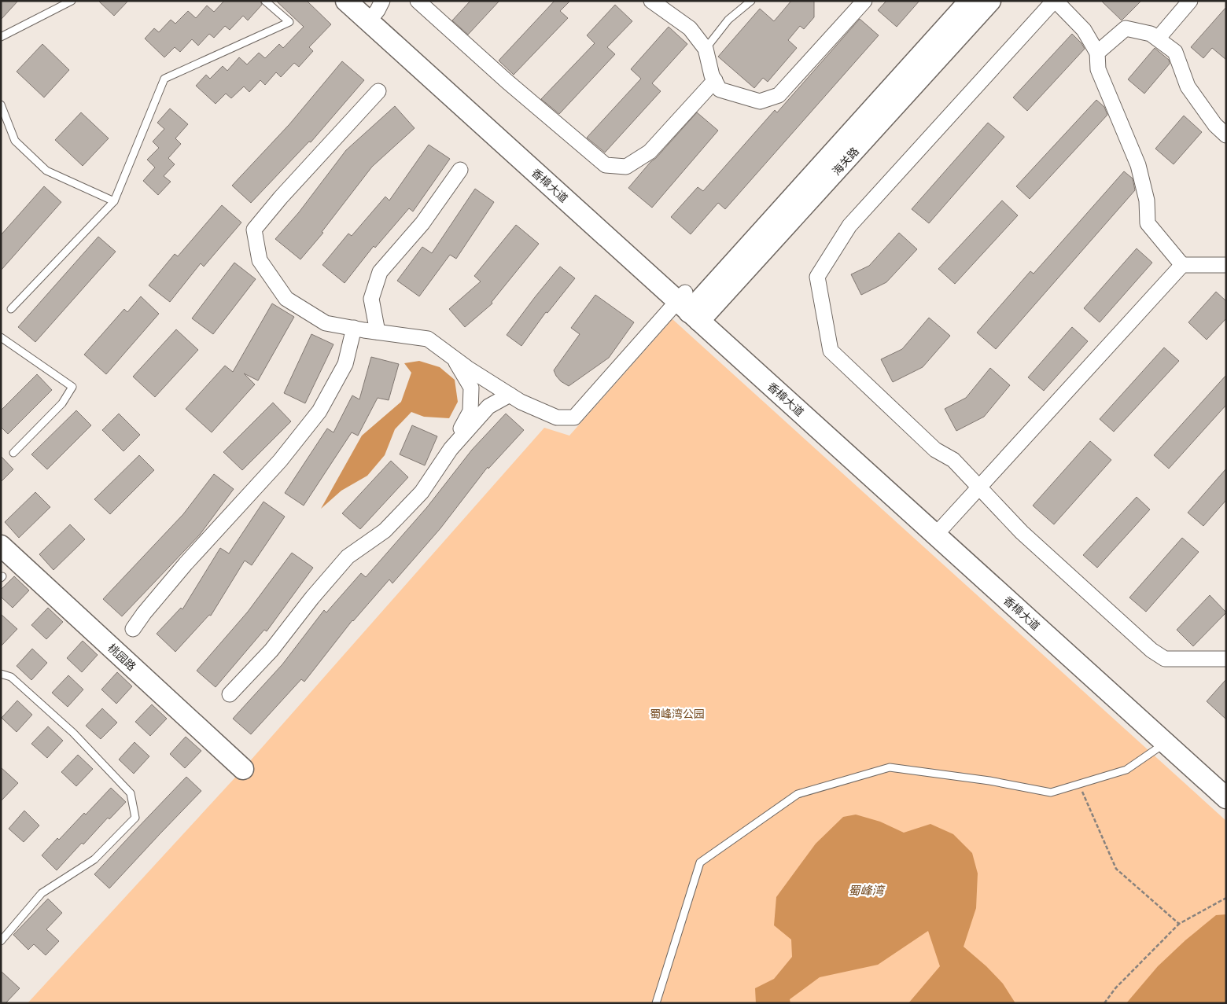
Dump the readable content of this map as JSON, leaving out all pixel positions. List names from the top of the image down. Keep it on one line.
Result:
{"streets":{"street":["海关路","香樟大道","桃园路"]},"crossings":[["海关路","香樟大道"]],"water":["蜀峰湾"],"parks":["蜀峰湾公园"]}
